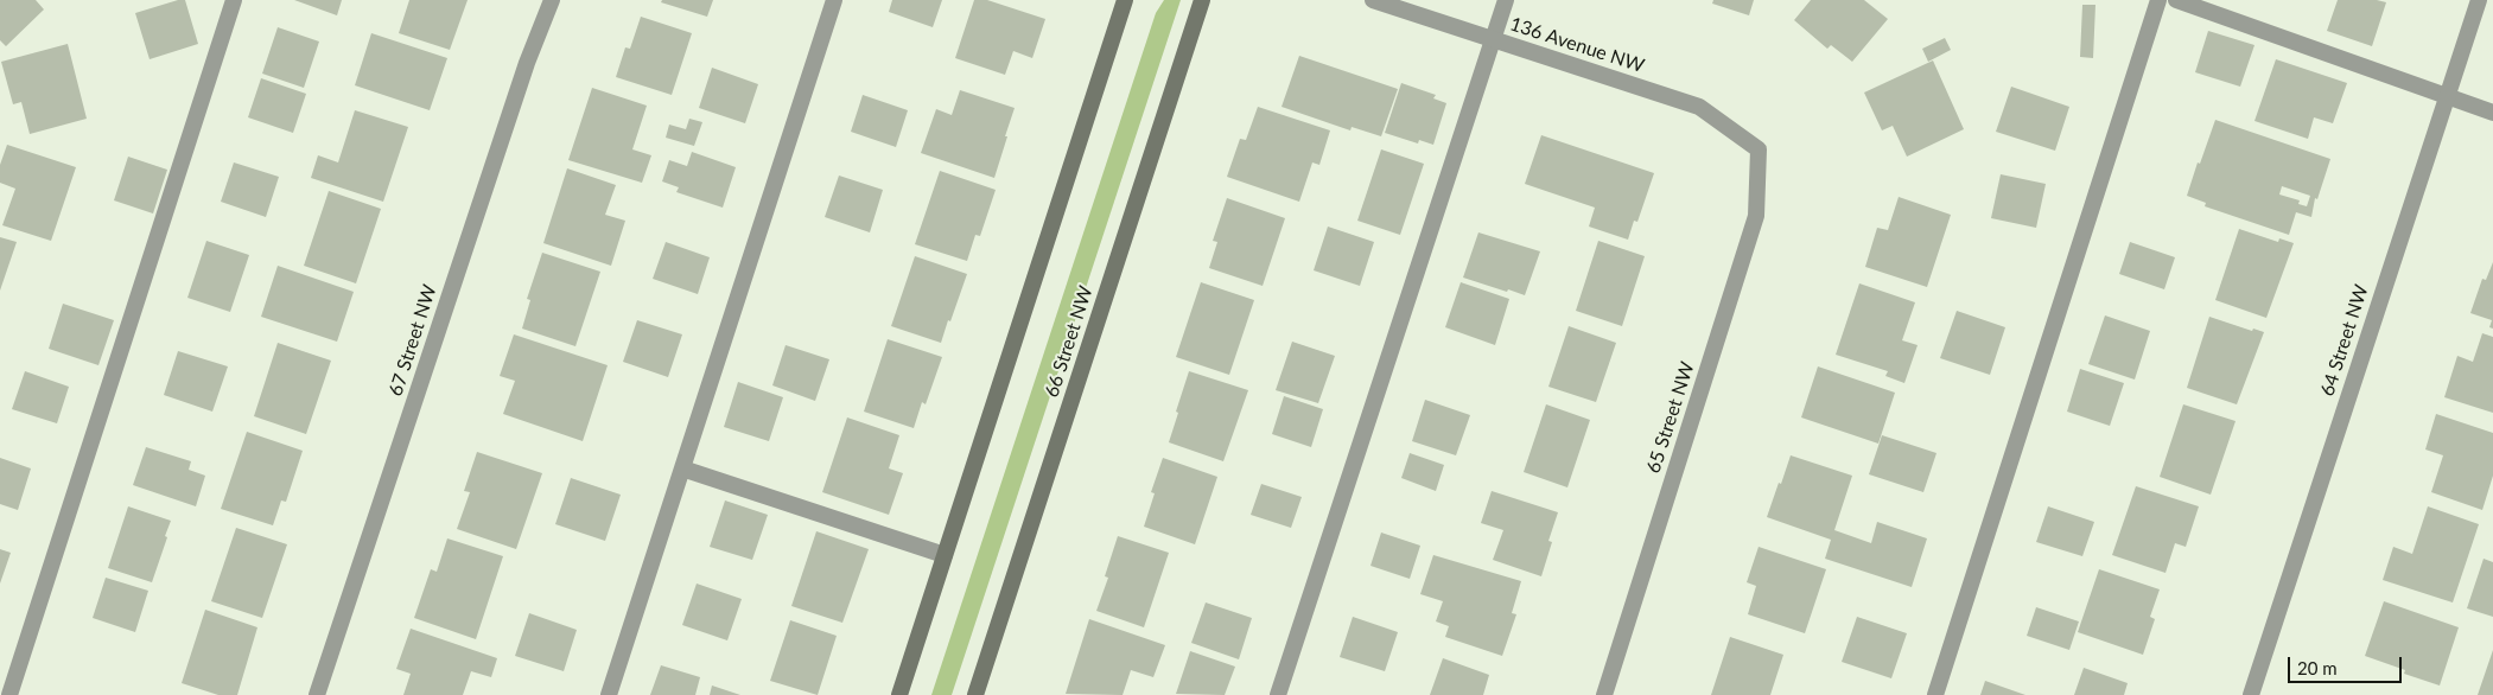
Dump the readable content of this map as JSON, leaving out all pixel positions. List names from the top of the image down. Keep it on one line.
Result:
{"streets":{"main road":["66 Street NW"],"street":["136 Avenue NW","67 Street NW","64 Street NW","65 Street NW"]},"crossings":[["136 Avenue NW","65 Street NW"]],"scale_bar":"20 m"}
